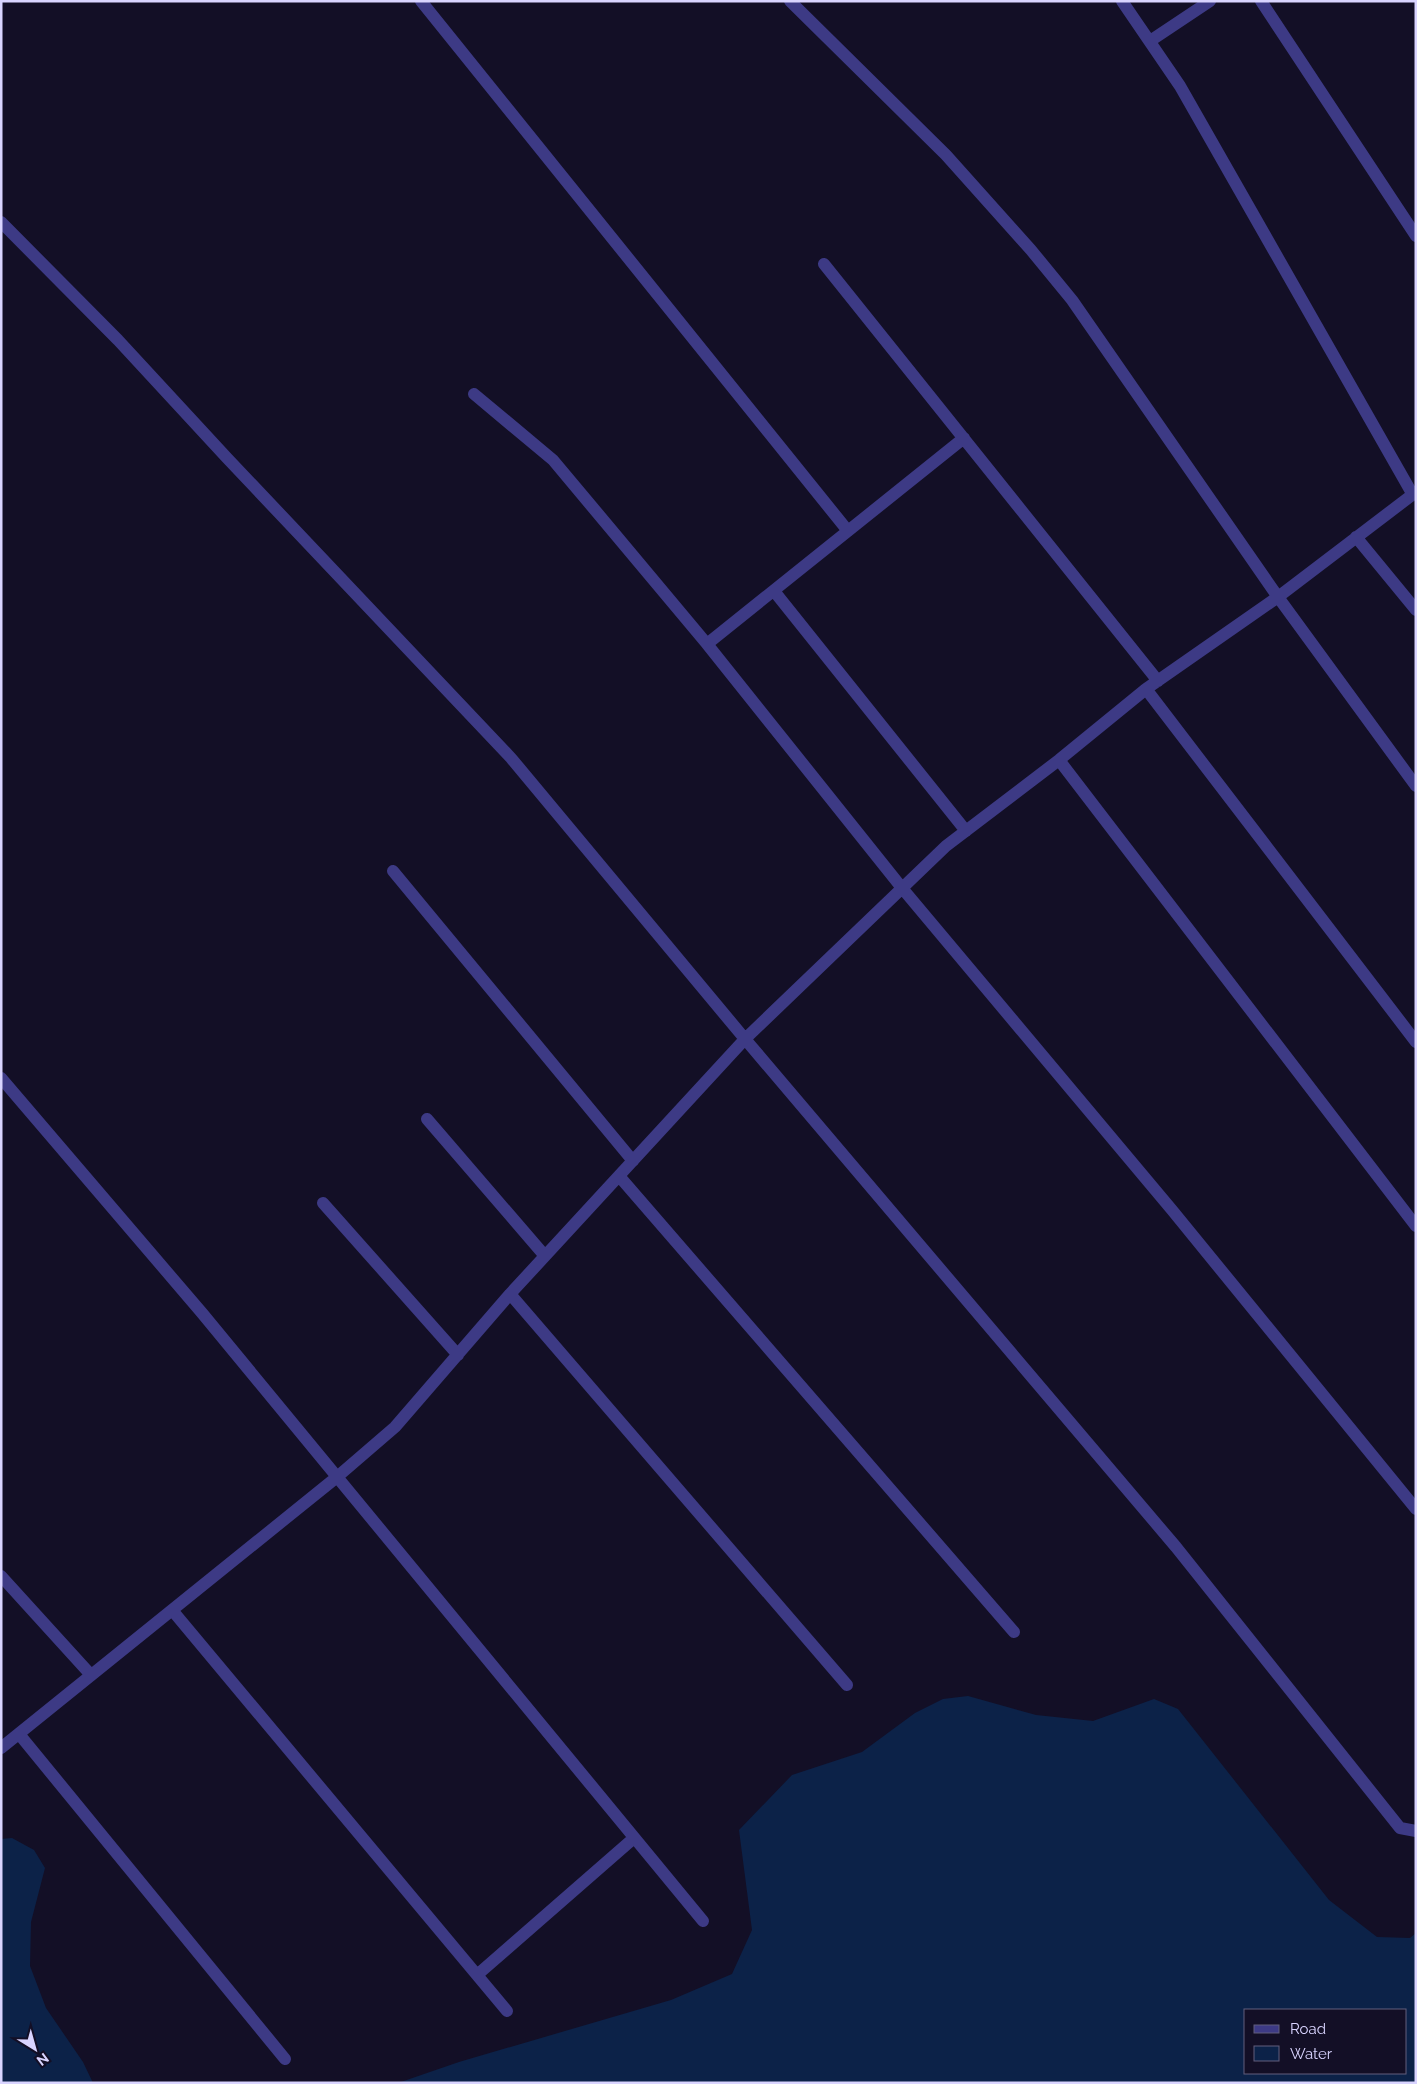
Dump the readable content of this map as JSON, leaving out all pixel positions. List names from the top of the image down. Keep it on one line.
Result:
{"legend":["Road","Water"],"north":"bottom right"}
